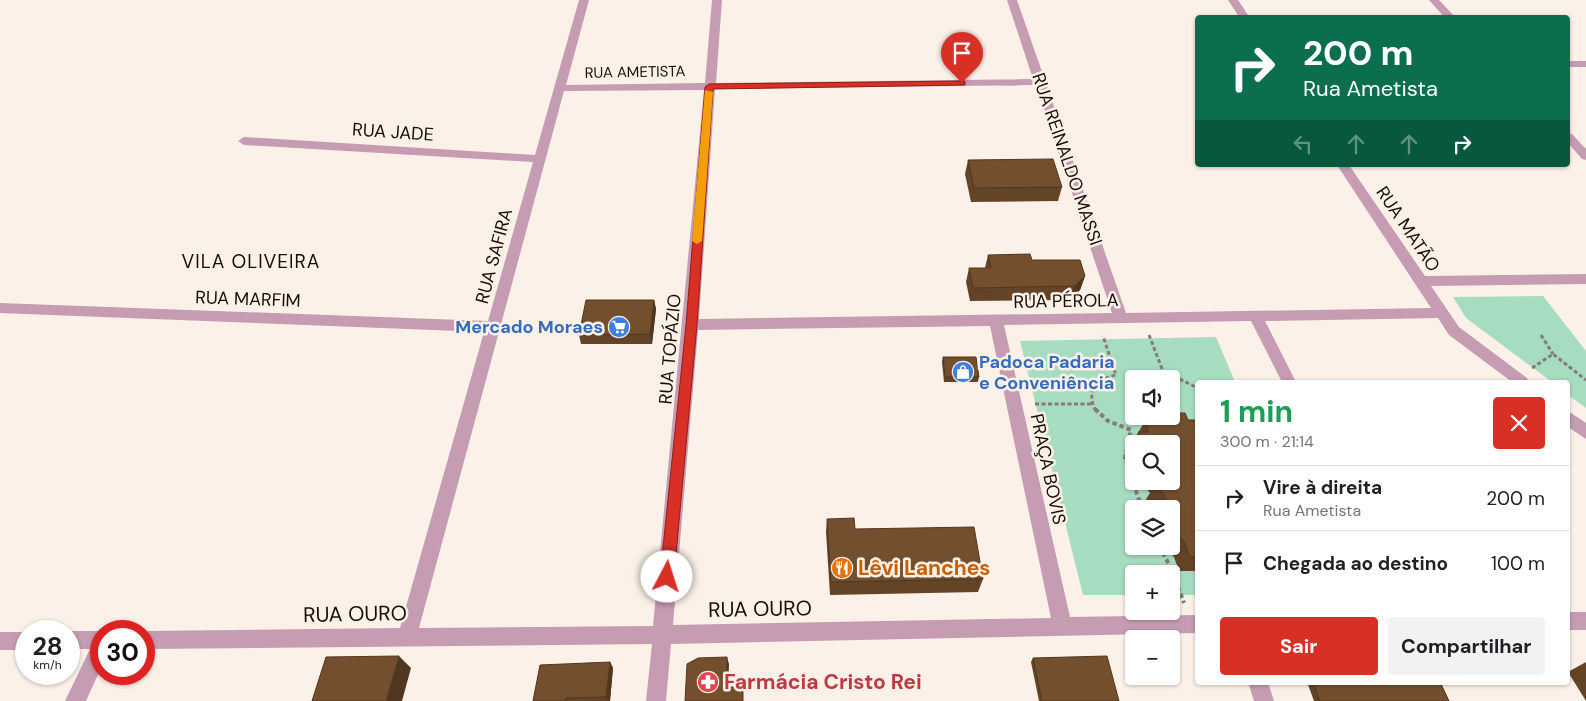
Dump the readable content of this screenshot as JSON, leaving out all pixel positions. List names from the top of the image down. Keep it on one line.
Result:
{"streets":{"street":["RUA AMETISTA","RUA JADE","RUA REINALDO MASSI","RUA MATÃO","RUA SAFIRA","RUA MARFIM","RUA PÉROLA","RUA TOPÁZIO","PRAÇA BOVIS","RUA OURO"]},"crossings":[["RUA AMETISTA","RUA REINALDO MASSI"],["RUA AMETISTA","RUA SAFIRA"],["RUA AMETISTA","RUA TOPÁZIO"],["RUA JADE","RUA SAFIRA"],["RUA REINALDO MASSI","RUA PÉROLA"],["RUA MATÃO","RUA PÉROLA"],["RUA SAFIRA","RUA MARFIM"],["RUA SAFIRA","RUA OURO"],["RUA PÉROLA","RUA TOPÁZIO"],["RUA PÉROLA","PRAÇA BOVIS"],["RUA TOPÁZIO","RUA OURO"],["PRAÇA BOVIS","RUA OURO"]],"districts":["VILA OLIVEIRA"],"places":{"supermarket":["Mercado Moraes"],"shop":["Padoca Padaria e Conveniência"],"restaurant":["Lêvi Lanches"],"pharmacy":["Farmácia Cristo Rei"]},"page":{"turn":["200 m","Rua Ametista"],"map_buttons":["+","−"],"heading":["1 min","300 m · 21:14"],"list":[{"name":"Vire à direita","note":"Rua Ametista","value":"200 m"},{"name":"Chegada ao destino","value":"100 m"}],"buttons":["Sair","Compartilhar"],"speed":"28 km/h","limit":"30"}}
